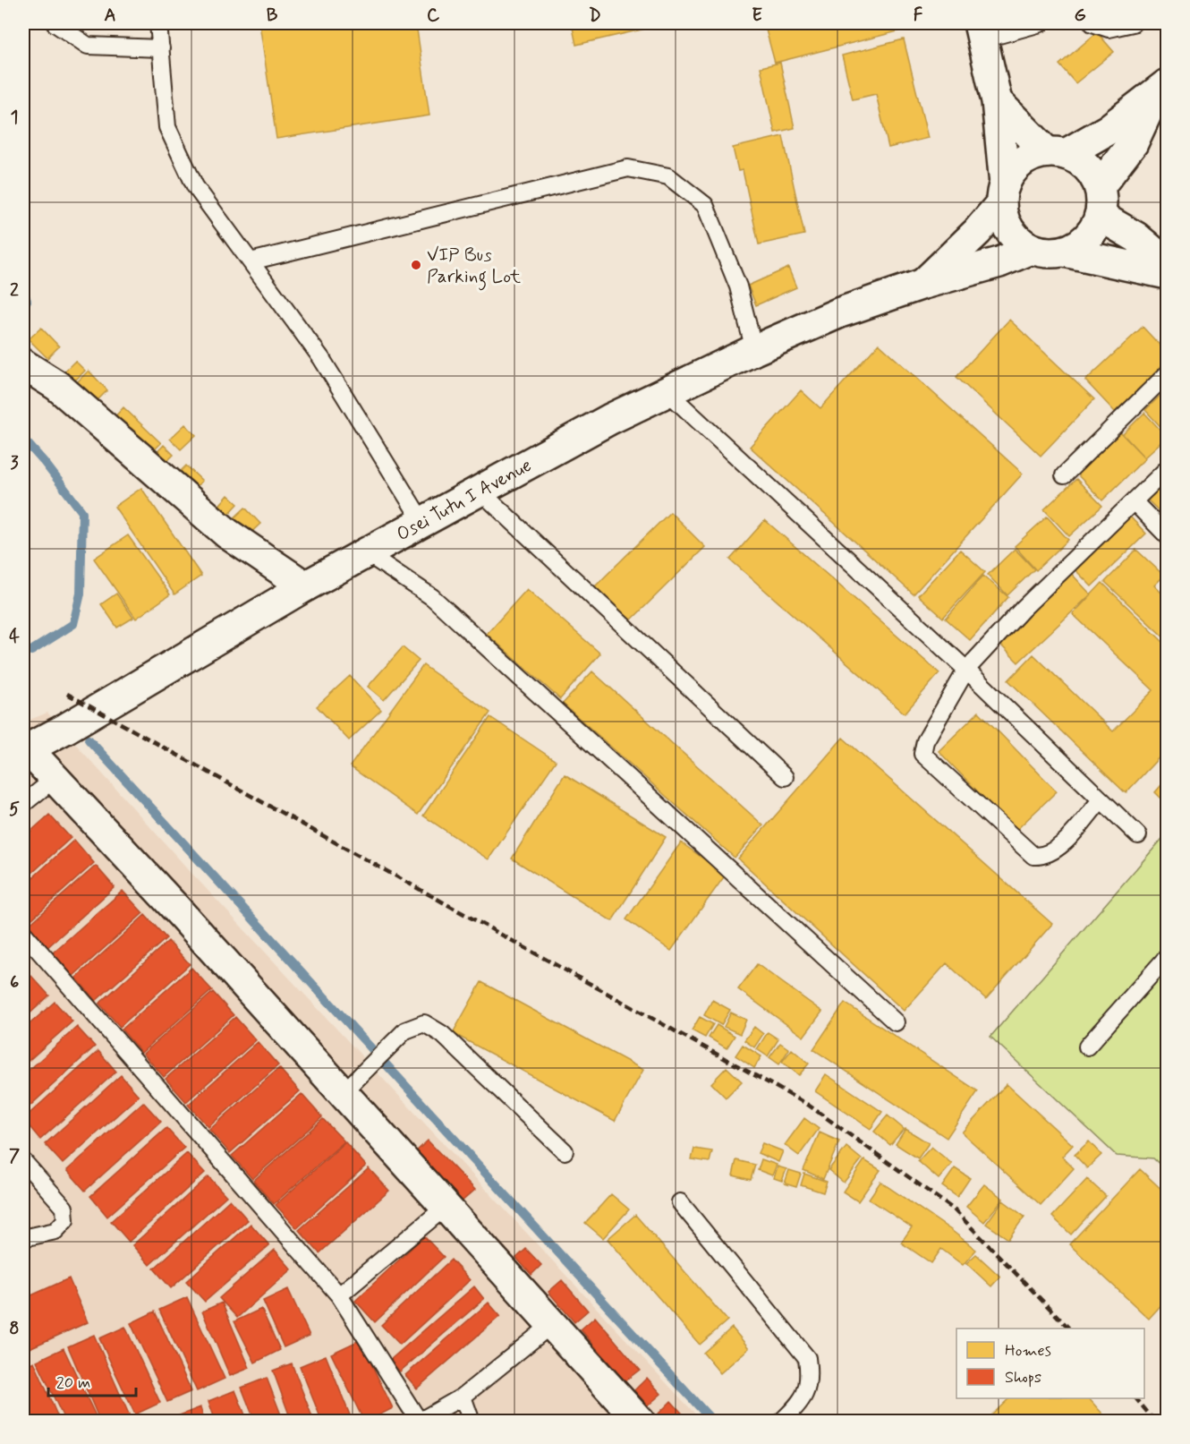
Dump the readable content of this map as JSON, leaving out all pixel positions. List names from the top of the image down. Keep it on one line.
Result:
{"streets":{"street":["Osei Tutu I Avenue"]},"places":["VIP Bus Parking Lot"],"legend":["Homes","Shops"],"scale_bar":"20 m","grid":{"columns":["A","B","C","D","E","F","G"],"rows":["1","2","3","4","5","6","7","8"]}}
